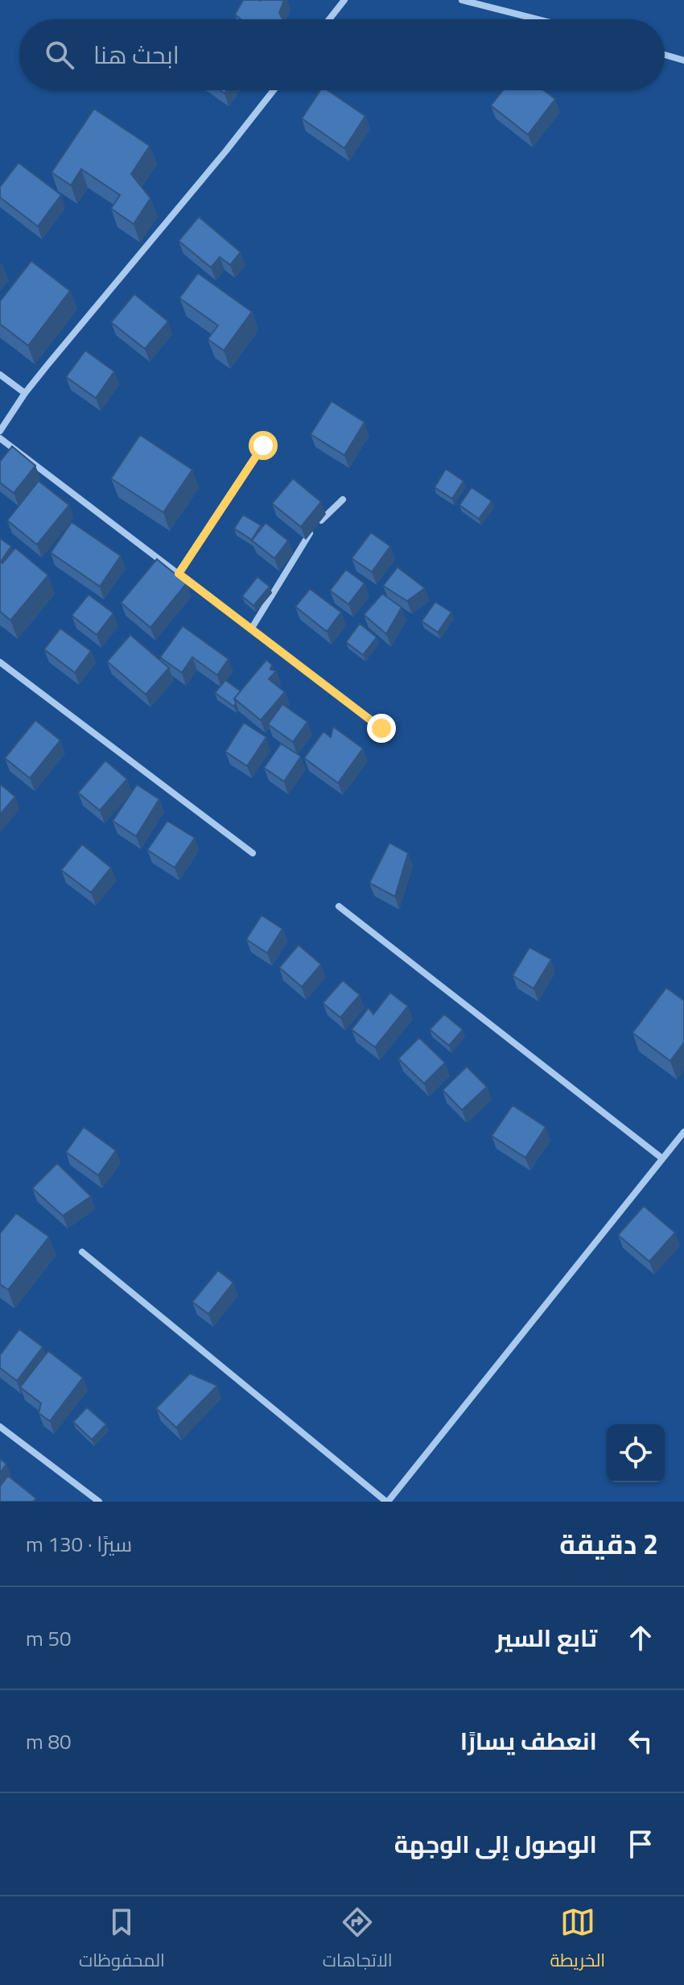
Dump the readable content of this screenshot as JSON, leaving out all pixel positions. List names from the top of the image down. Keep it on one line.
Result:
{"page":{"search":"ابحث هنا","heading":["2 دقيقة","سيرًا · 130 m"],"list":[["تابع السير","50 m"],["انعطف يسارًا","80 m"],"الوصول إلى الوجهة"],"nav":["الخريطة","الاتجاهات","المحفوظات"]}}
